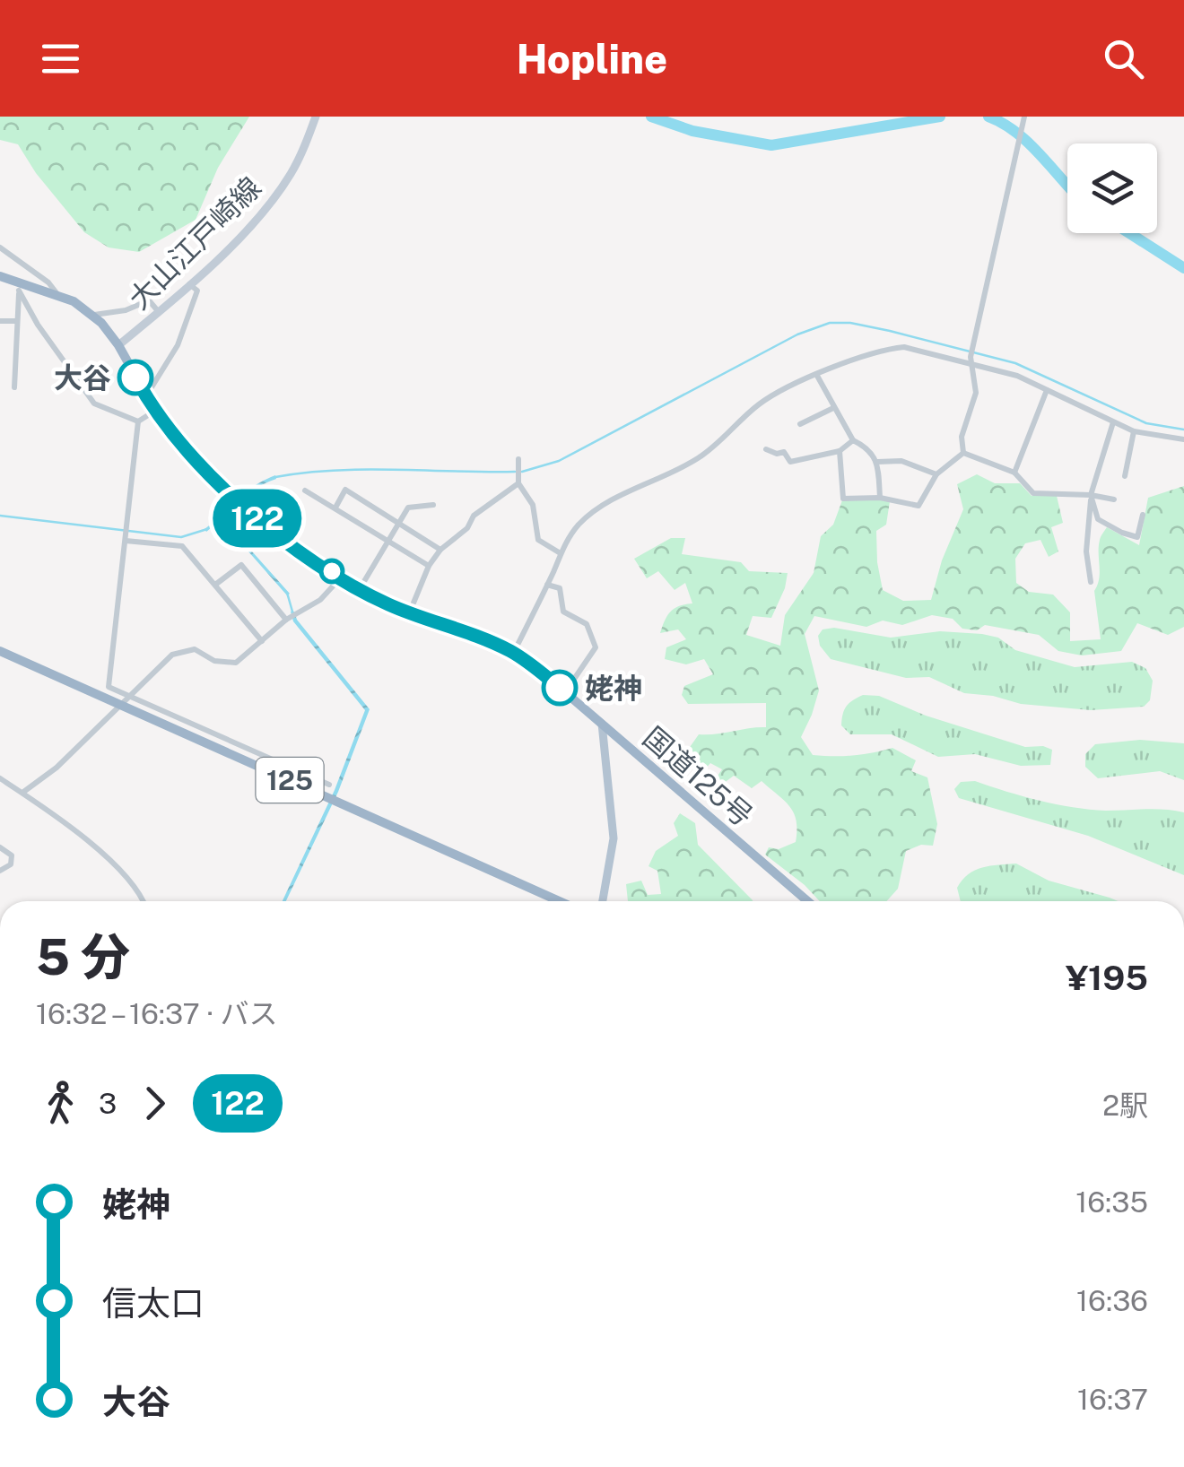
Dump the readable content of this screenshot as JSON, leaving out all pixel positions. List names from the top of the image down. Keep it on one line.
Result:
{"streets":{"highway":["国道125号","125"],"main road":["大山江戸崎線"]},"crossings":[["大山江戸崎線","国道125号"]],"places":["大谷","姥神"],"lines":["bus line 122"],"page":{"header":"Hopline","on_map":"122","heading":["5 分","16:32 – 16:37 · バス","¥195"],"legs":["3","122","2駅"],"list":[{"name":"姥神","value":"16:35"},{"name":"信太口","value":"16:36"},{"name":"大谷","value":"16:37"}]}}
